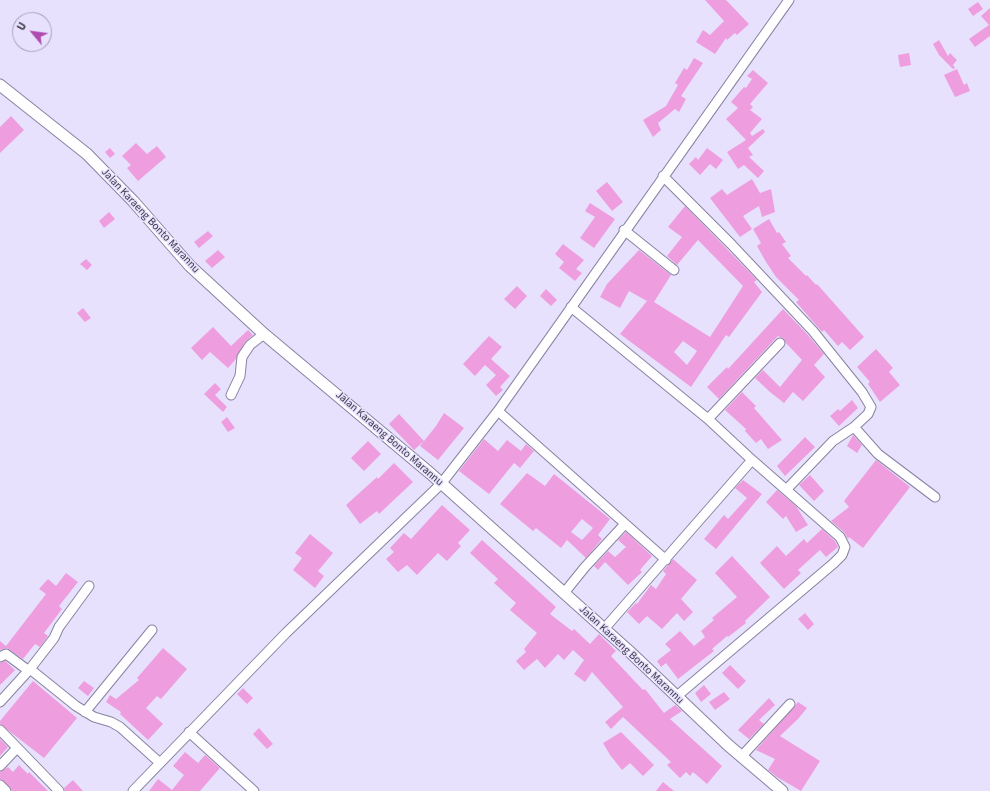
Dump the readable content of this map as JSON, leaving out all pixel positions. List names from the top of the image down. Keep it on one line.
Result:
{"streets":{"main road":["Jalan Karaeng Bonto Marannu"]},"north":"top left"}
